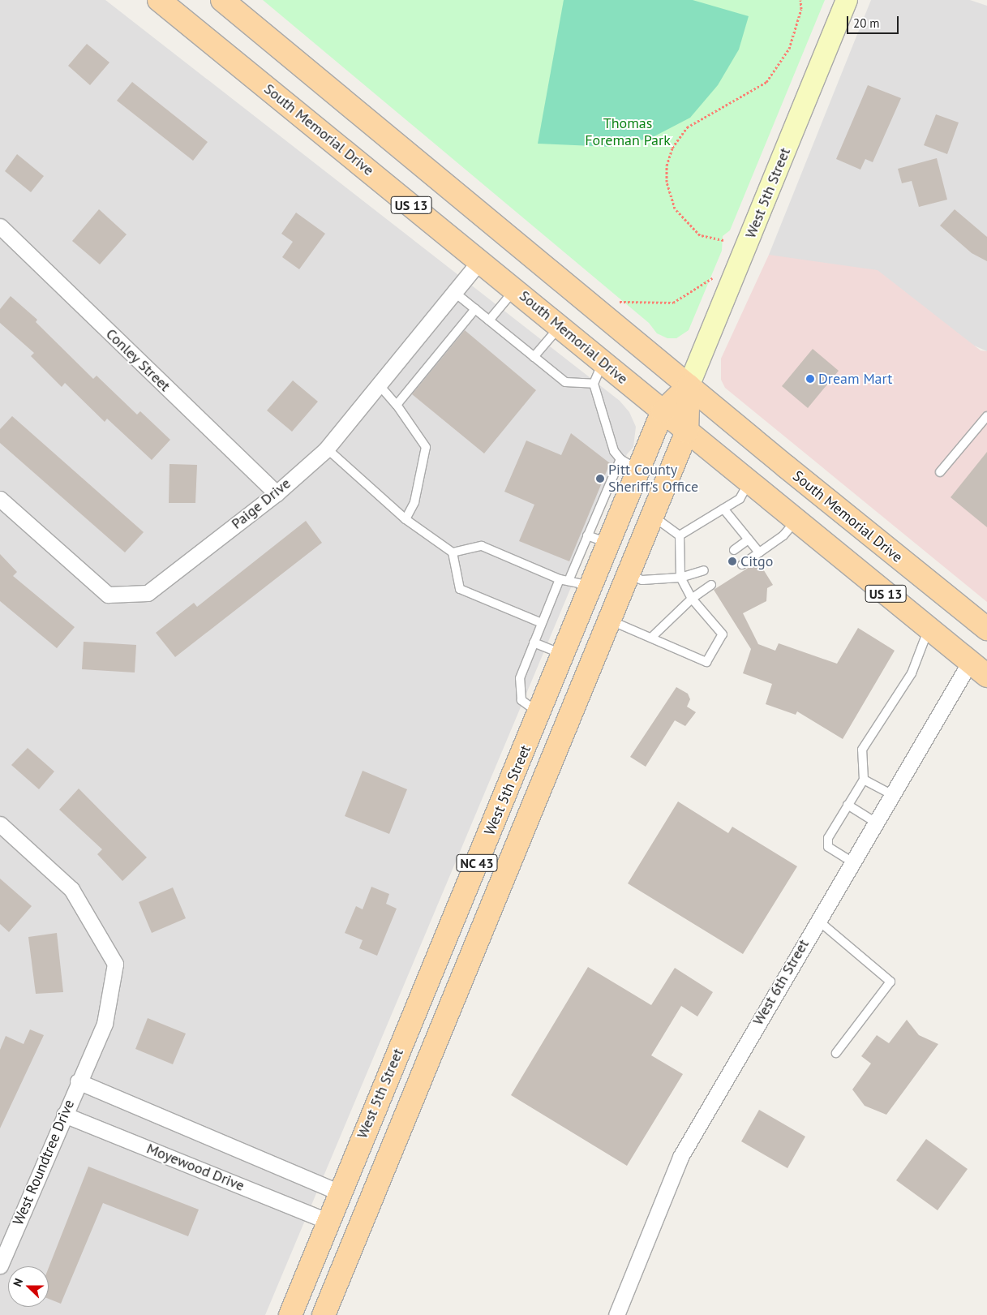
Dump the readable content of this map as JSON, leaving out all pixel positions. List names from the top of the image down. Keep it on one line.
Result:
{"streets":{"main road":["South Memorial Drive","West 5th Street","US 13","NC 43"],"street":["Conley Street","Paige Drive","West 6th Street","West Roundtree Drive","Moyewood Drive"]},"crossings":[["South Memorial Drive","West 5th Street"],["South Memorial Drive","Paige Drive"],["South Memorial Drive","West 6th Street"],["West 5th Street","Moyewood Drive"],["Conley Street","Paige Drive"],["West Roundtree Drive","Moyewood Drive"]],"parks":["Thomas Foreman Park"],"places":["Dream Mart","Pitt County Sheriff's Office","Citgo"],"scale_bar":"20 m","north":"left"}
